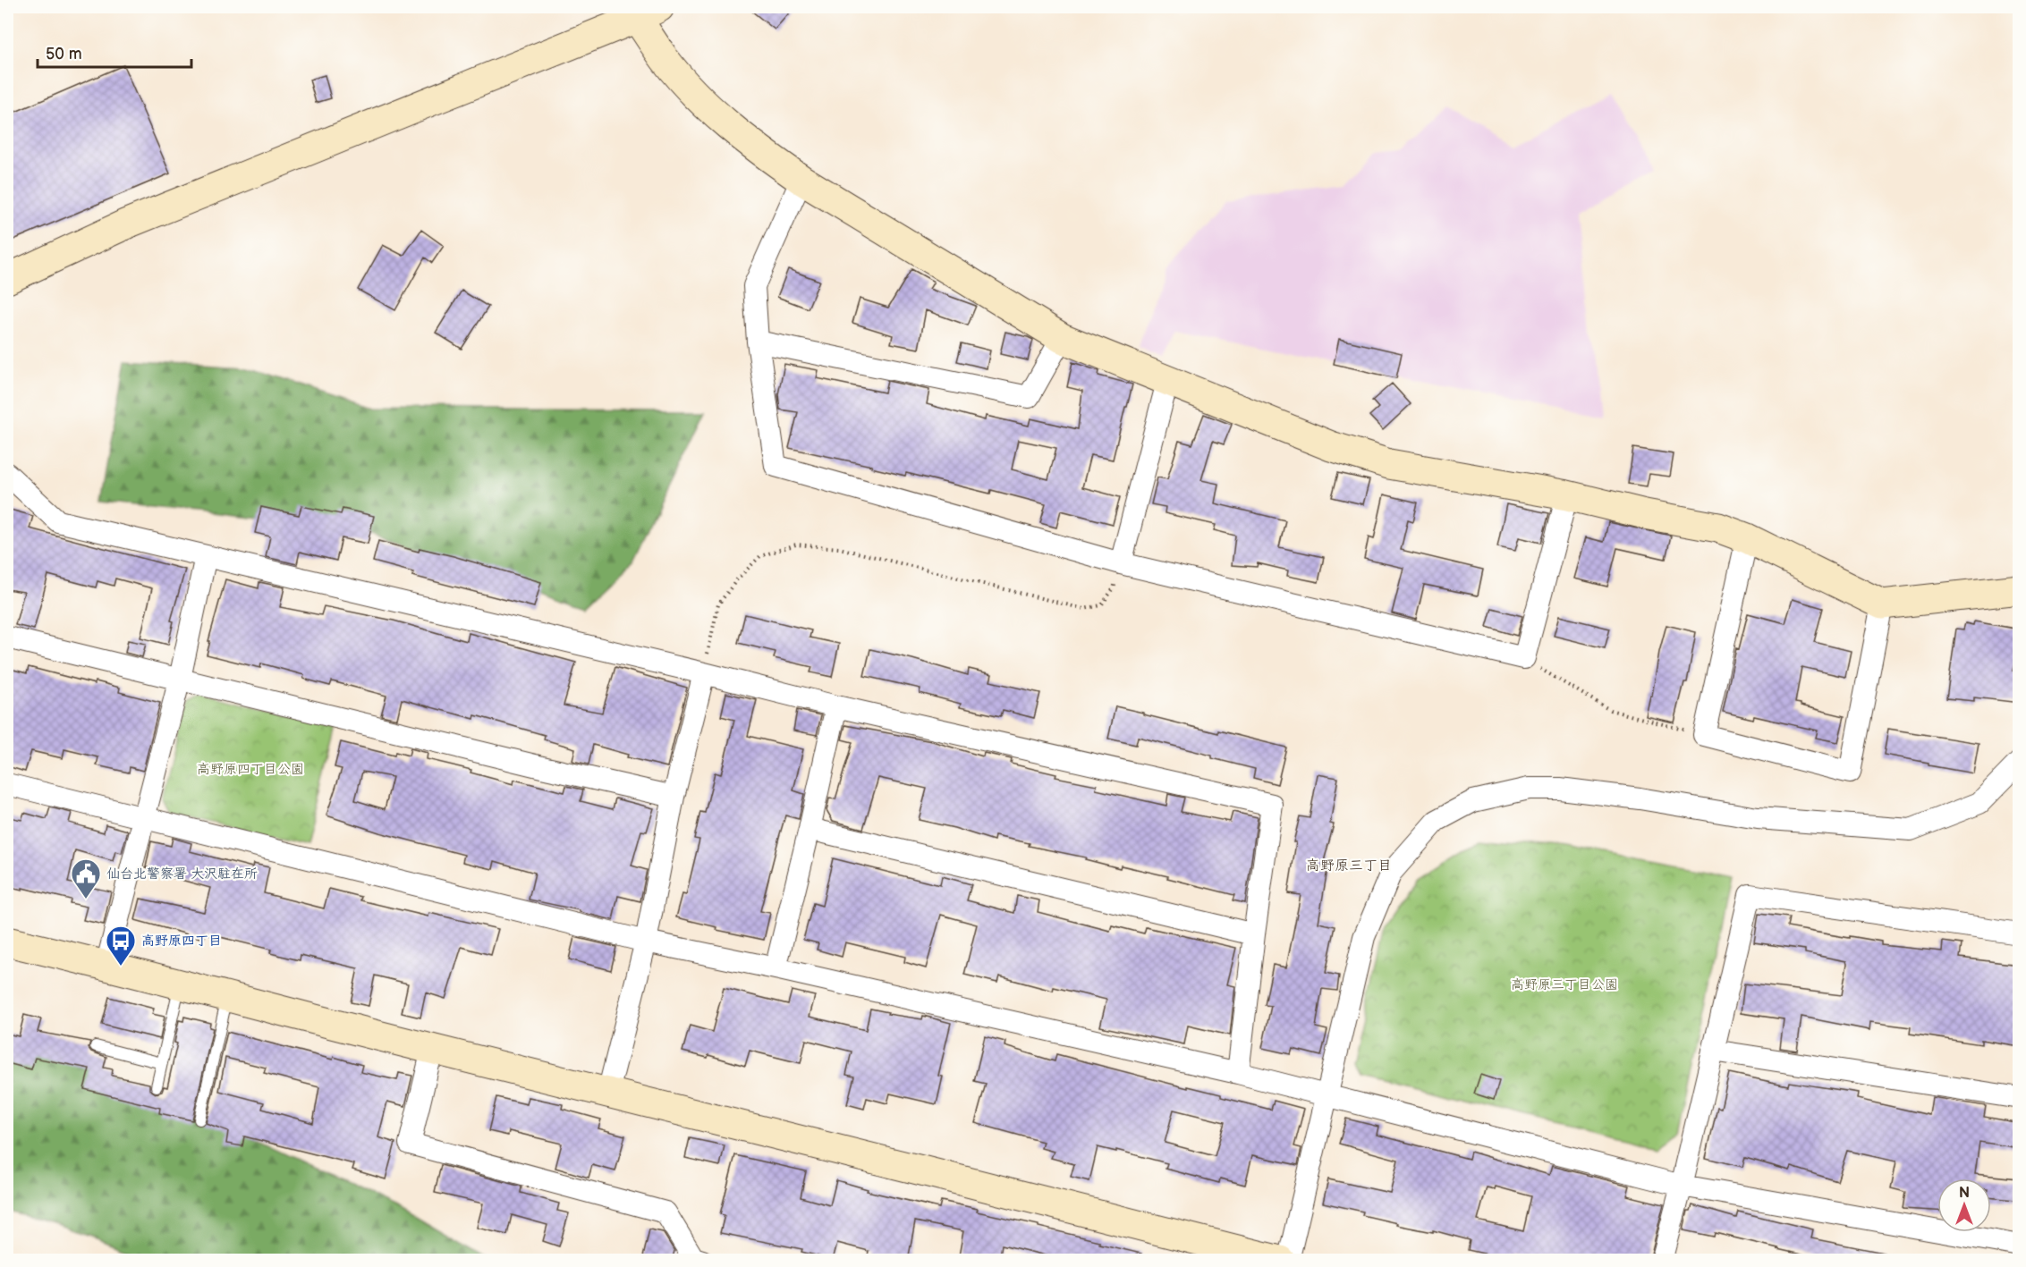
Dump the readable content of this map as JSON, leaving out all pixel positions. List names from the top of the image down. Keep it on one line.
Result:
{"districts":["高野原三丁目"],"parks":["高野原四丁目公園","高野原三丁目公園"],"places":{"public building":["仙台北警察署 大沢駐在所"],"bus stop":["高野原四丁目"]},"scale_bar":"50 m","north":"top"}
